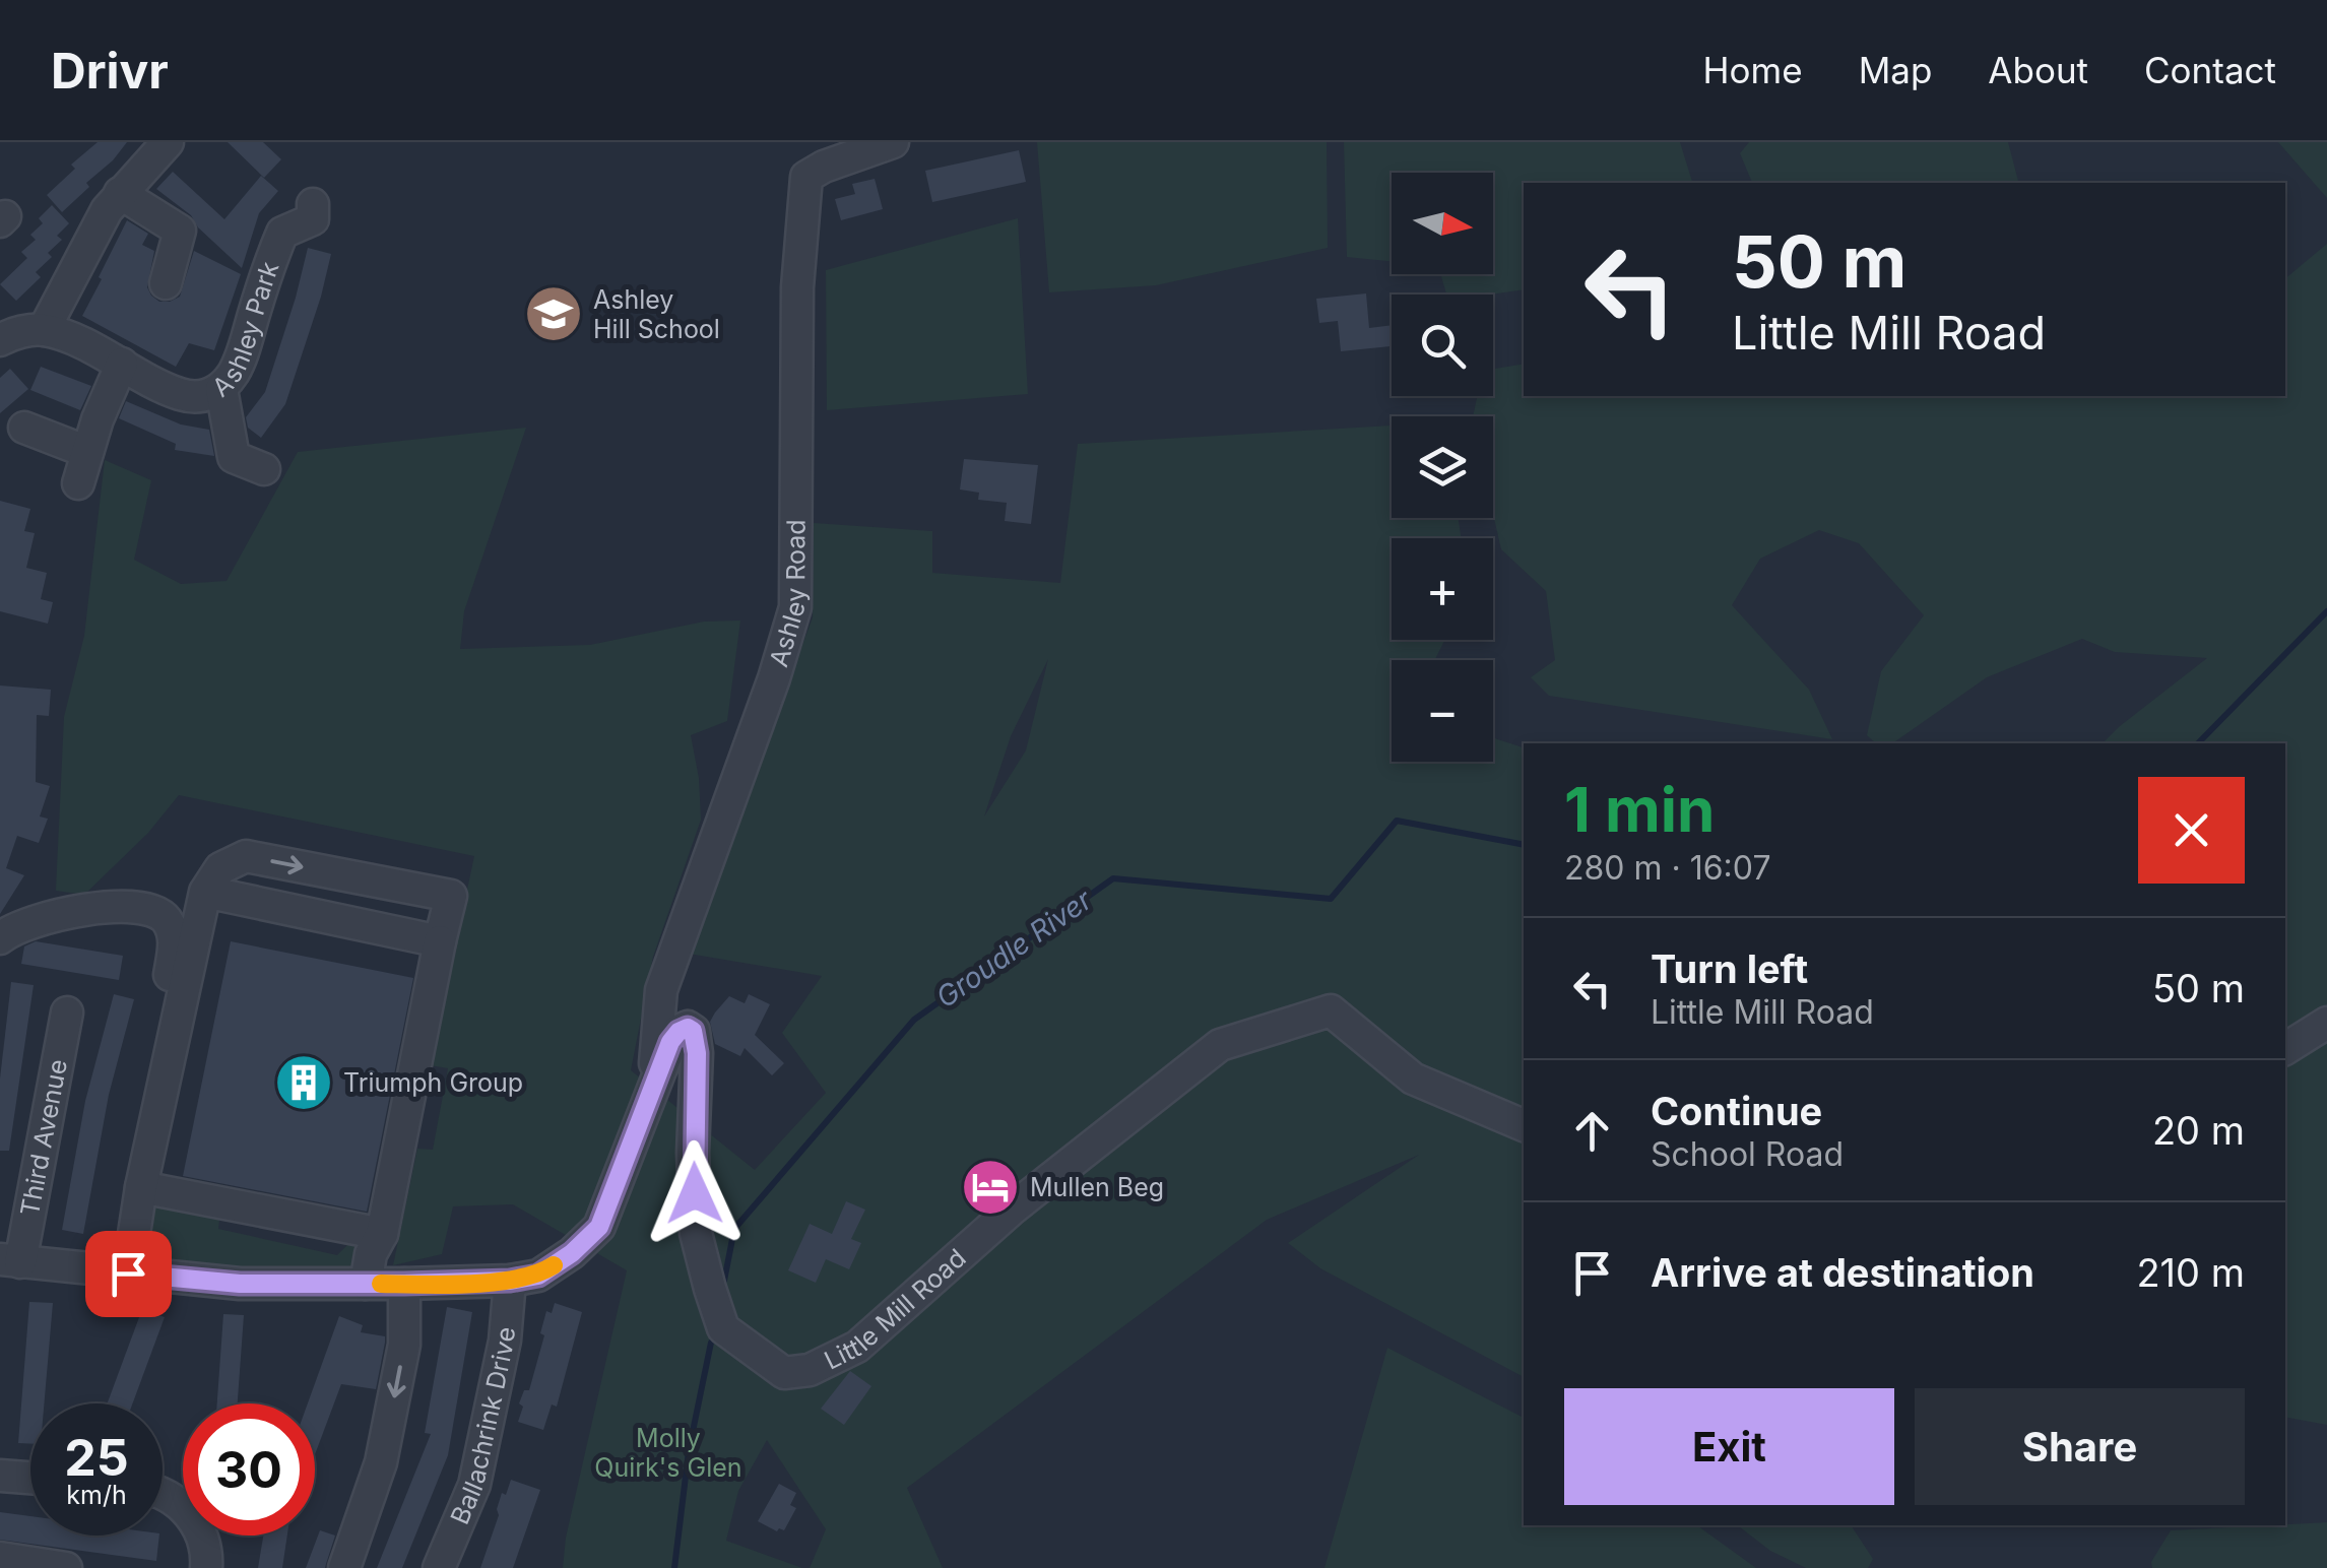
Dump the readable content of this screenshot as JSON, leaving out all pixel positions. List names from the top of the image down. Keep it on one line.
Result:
{"streets":{"street":["Ashley Park","Ashley Road","Third Avenue","Little Mill Road","Ballachrink Drive"]},"crossings":[["Ashley Road","Little Mill Road"]],"water":["Groudle River"],"parks":["Molly Quirk's Glen"],"places":{"school or university":["Ashley Hill School"],"building":["Triumph Group"],"hotel":["Mullen Beg"]},"north":"right","page":{"header":"Drivr","nav":["Home","Map","About","Contact"],"map_buttons":["+","−"],"turn":["50 m","Little Mill Road"],"heading":["1 min","280 m · 16:07"],"list":[{"name":"Turn left","note":"Little Mill Road","value":"50 m"},{"name":"Continue","note":"School Road","value":"20 m"},{"name":"Arrive at destination","value":"210 m"}],"buttons":["Exit","Share"],"speed":"25 km/h","limit":"30"}}
